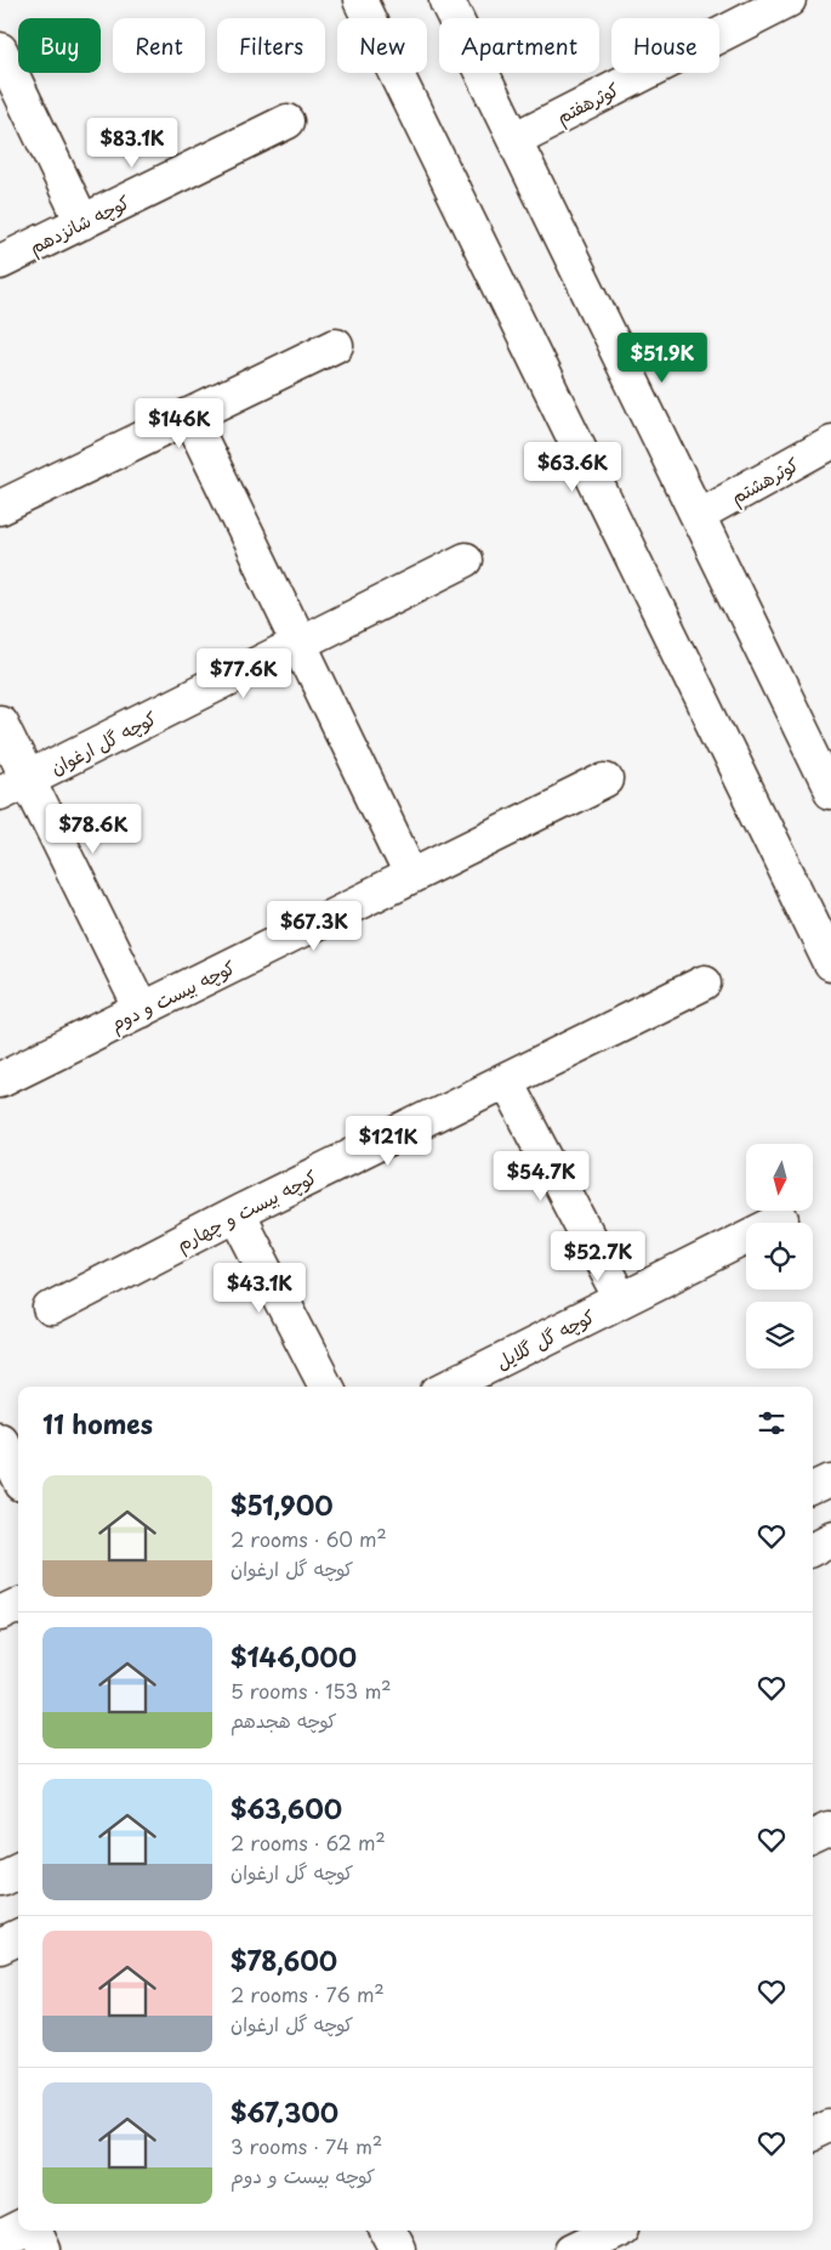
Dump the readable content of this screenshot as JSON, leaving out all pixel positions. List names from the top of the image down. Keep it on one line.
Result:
{"streets":{"street":["کوثرهفتم","کوچه شانزدهم","کوثرهشتم","کوچه گل ارغوان","کوچه بیست و دوم","کوچه بیست و چهارم","کوچه گل گلایل"]},"north":"bottom","page":{"chip":["Buy","Rent","Filters","New","Apartment","House"],"price":["$83.1K","$51.9K","$146K","$63.6K","$77.6K","$78.6K","$67.3K","$121K","$54.7K","$52.7K","$43.1K"],"heading":"11 homes","list":[{"name":"$51,900","note":"2 rooms · 60 m² · کوچه گل ارغوان"},{"name":"$146,000","note":"5 rooms · 153 m² · کوچه هجدهم"},{"name":"$63,600","note":"2 rooms · 62 m² · کوچه گل ارغوان"},{"name":"$78,600","note":"2 rooms · 76 m² · کوچه گل ارغوان"},{"name":"$67,300","note":"3 rooms · 74 m² · کوچه بیست و دوم"}]}}
